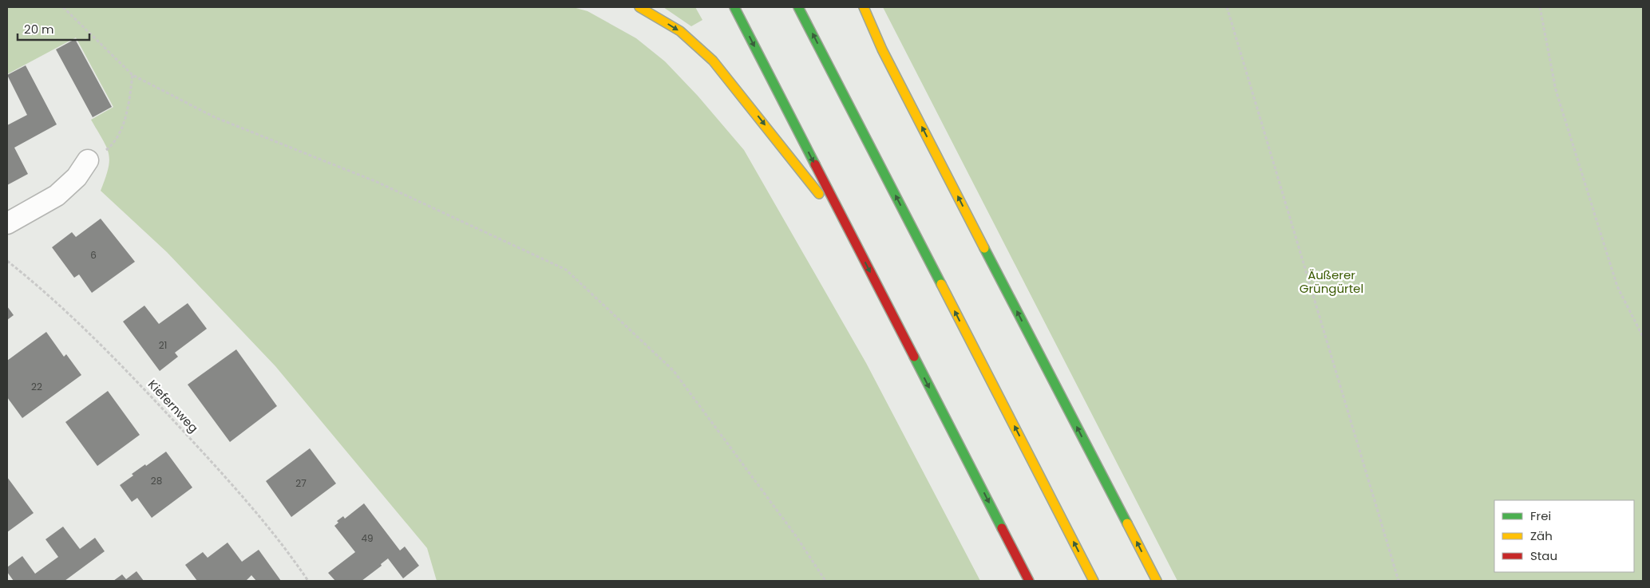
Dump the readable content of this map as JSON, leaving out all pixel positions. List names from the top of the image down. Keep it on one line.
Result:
{"streets":{"path":["Kiefernweg"]},"parks":["Äußerer Grüngürtel"],"house_numbers":["6","21","22","28","27","49"],"legend":["Frei","Zäh","Stau"],"scale_bar":"20 m"}
